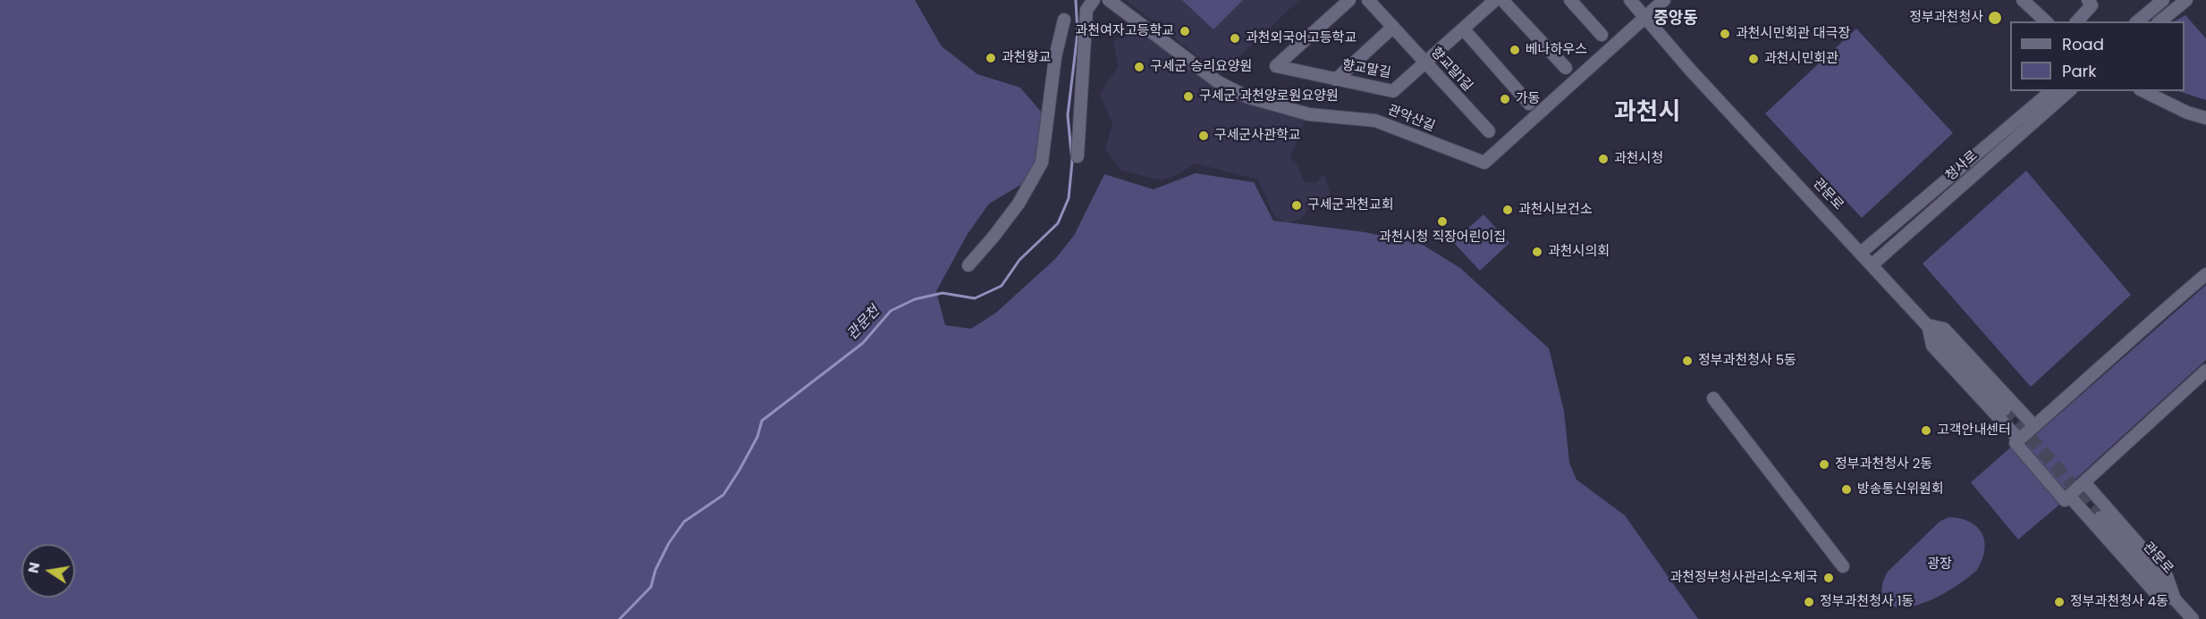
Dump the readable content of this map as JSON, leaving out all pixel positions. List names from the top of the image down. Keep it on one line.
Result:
{"streets":{"street":["향교말길","향교말1길","관악산길","청사로","관문로"]},"crossings":[["향교말길","향교말1길"],["관악산길","관문로"],["청사로","관문로"]],"districts":["중앙동","과천시"],"water":["관문천"],"parks":["광장"],"places":["정부과천청사","과천여자고등학교","과천시민회관 대극장","과천외국어고등학교","베나하우스","과천향교","과천시민회관","구세군 승리요양원","구세군 과천양로원요양원","가동","구세군사관학교","과천시청","구세군과천교회","과천시보건소","과천시청 직장어린이집","과천시의회","정부과천청사 5동","고객안내센터","정부과천청사 2동","방송통신위원회","과천정부청사관리소우체국","정부과천청사 1동","정부과천청사 4동"],"legend":["Road","Park"],"north":"left"}
